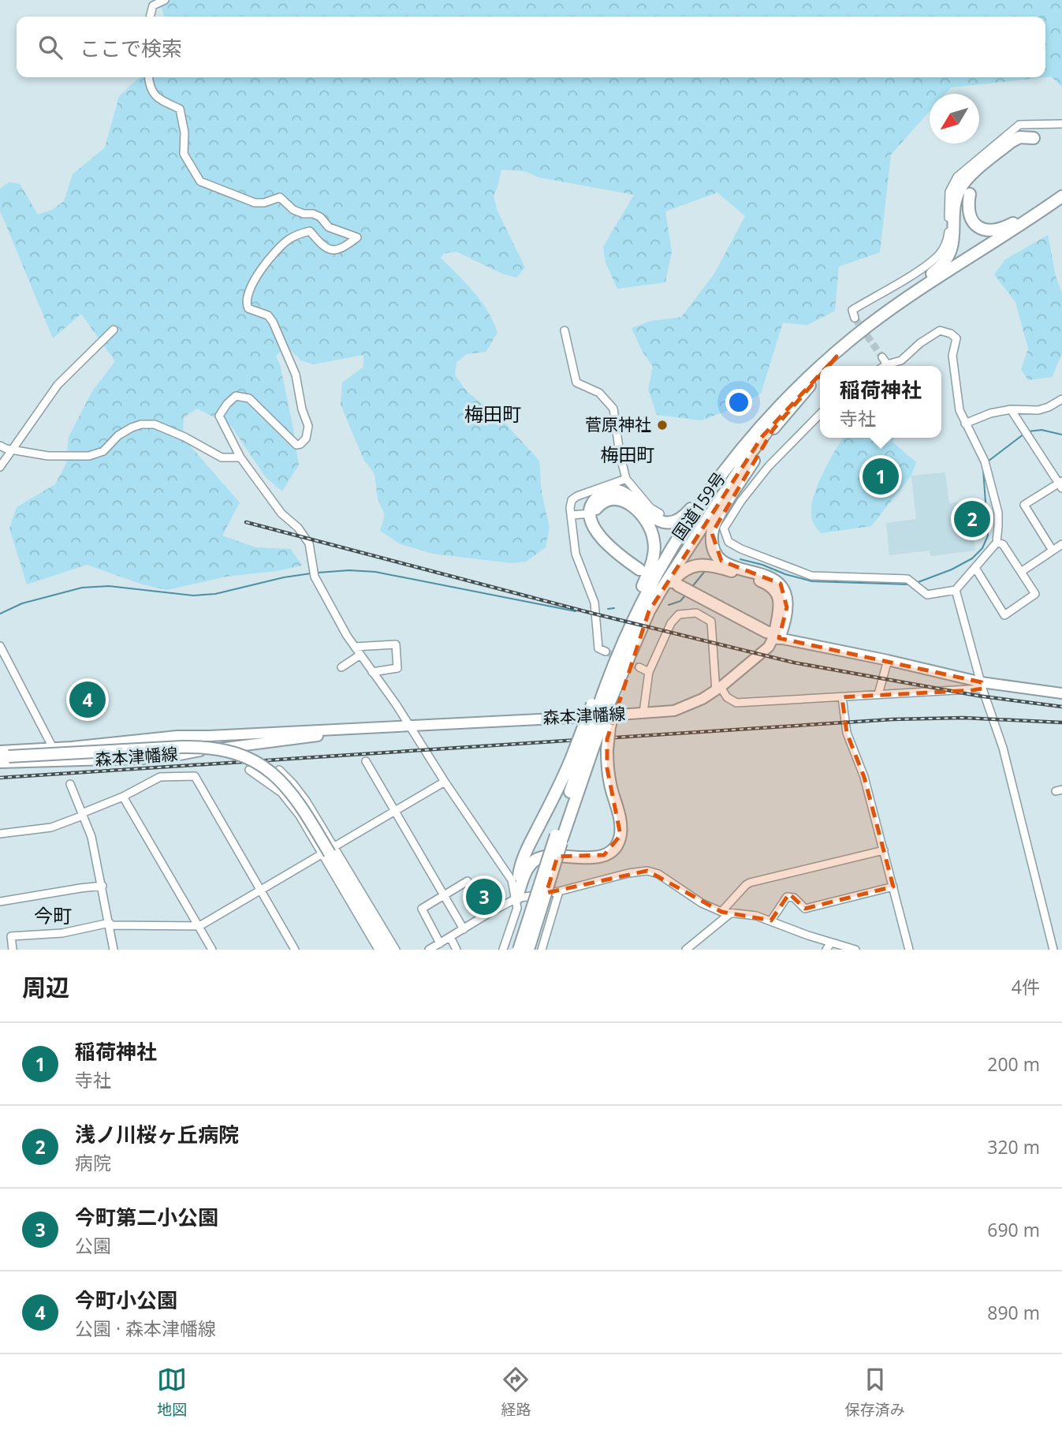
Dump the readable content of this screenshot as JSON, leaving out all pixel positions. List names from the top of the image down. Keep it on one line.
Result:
{"streets":{"highway":["国道159号"],"main road":["森本津幡線"]},"districts":["梅田町","梅田町","今町"],"places":["菅原神社"],"north":"bottom left","page":{"search":"ここで検索","popup":["稲荷神社","寺社"],"pins":["1","2","4","3"],"heading":["周辺","4件"],"list":[{"mark":"1","name":"稲荷神社","note":"寺社","value":"200 m"},{"mark":"2","name":"浅ノ川桜ヶ丘病院","note":"病院","value":"320 m"},{"mark":"3","name":"今町第二小公園","note":"公園","value":"690 m"},{"mark":"4","name":"今町小公園","note":"公園 · 森本津幡線","value":"890 m"}],"nav":["地図","経路","保存済み"]}}
